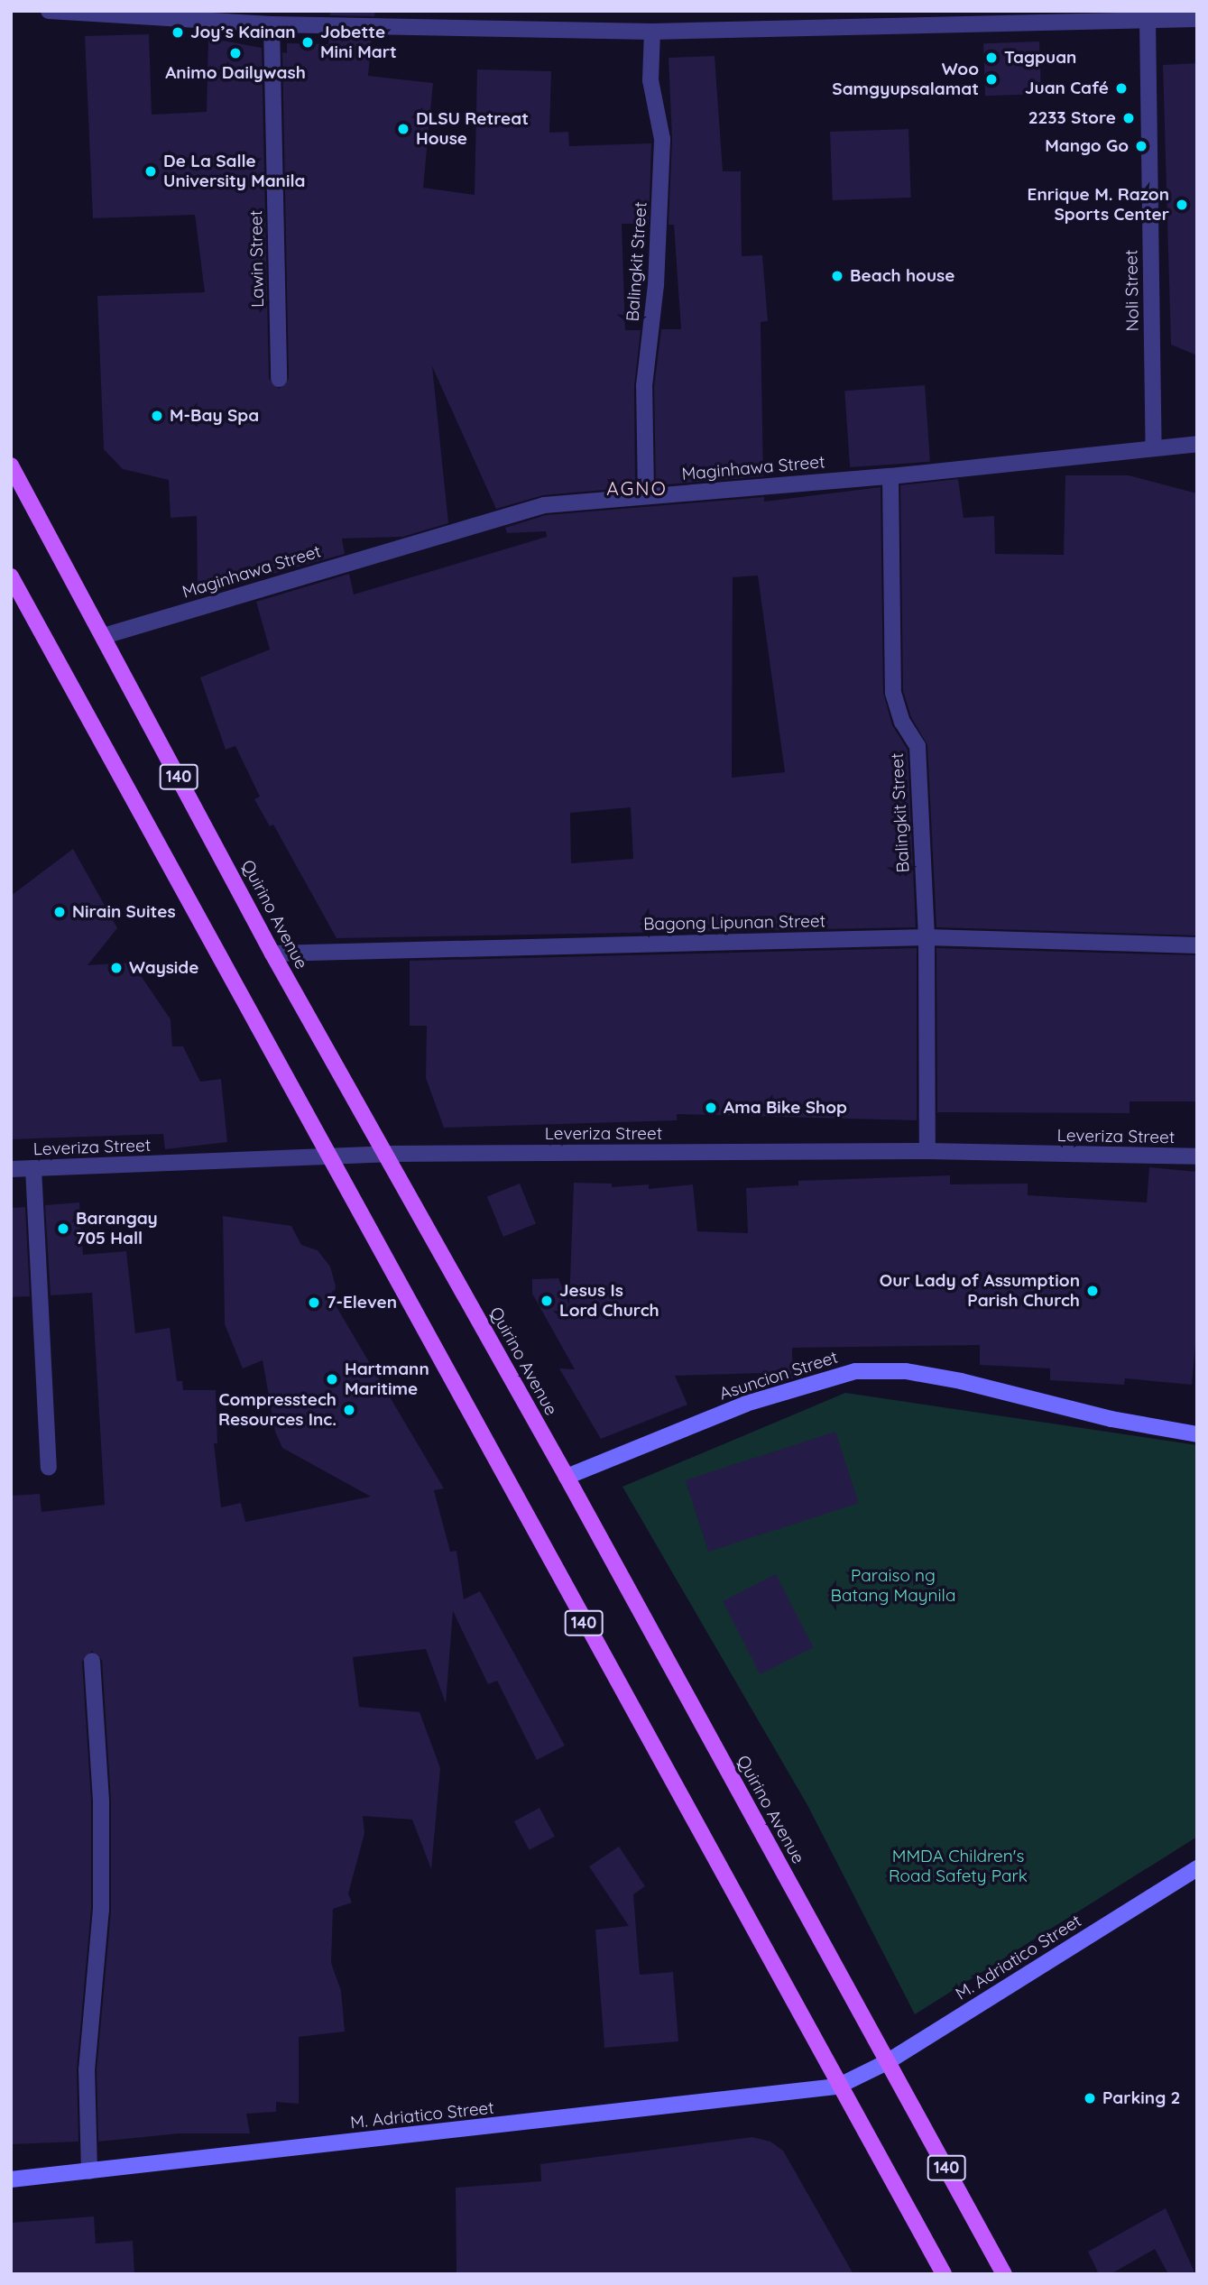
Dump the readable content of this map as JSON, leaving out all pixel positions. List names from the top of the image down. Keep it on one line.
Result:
{"streets":{"main road":["140","Quirino Avenue"],"street":["Lawin Street","Balingkit Street","Noli Street","Maginhawa Street","Bagong Lipunan Street","Leveriza Street","Asuncion Street","M. Adriatico Street"]},"crossings":[["Balingkit Street","Maginhawa Street"],["Balingkit Street","Bagong Lipunan Street"],["Balingkit Street","Leveriza Street"],["Noli Street","Maginhawa Street"],["Maginhawa Street","Quirino Avenue"],["140","Leveriza Street"],["140","M. Adriatico Street"],["Quirino Avenue","Bagong Lipunan Street"],["Quirino Avenue","Leveriza Street"],["Quirino Avenue","Asuncion Street"],["Quirino Avenue","M. Adriatico Street"]],"districts":["AGNO"],"parks":["Paraiso ng Batang Maynila","MMDA Children's Road Safety Park"],"places":["Joy’s Kainan","Jobette Mini Mart","Animo Dailywash","Tagpuan","Woo Samgyupsalamat","Juan Café","2233 Store","DLSU Retreat House","Mango Go","De La Salle University Manila","Enrique M. Razon Sports Center","Beach house","M-Bay Spa","Nirain Suites","Wayside","Ama Bike Shop","Barangay 705 Hall","Our Lady of Assumption Parish Church","Jesus Is Lord Church","7-Eleven","Hartmann Maritime","Compresstech Resources Inc.","Parking 2"]}
